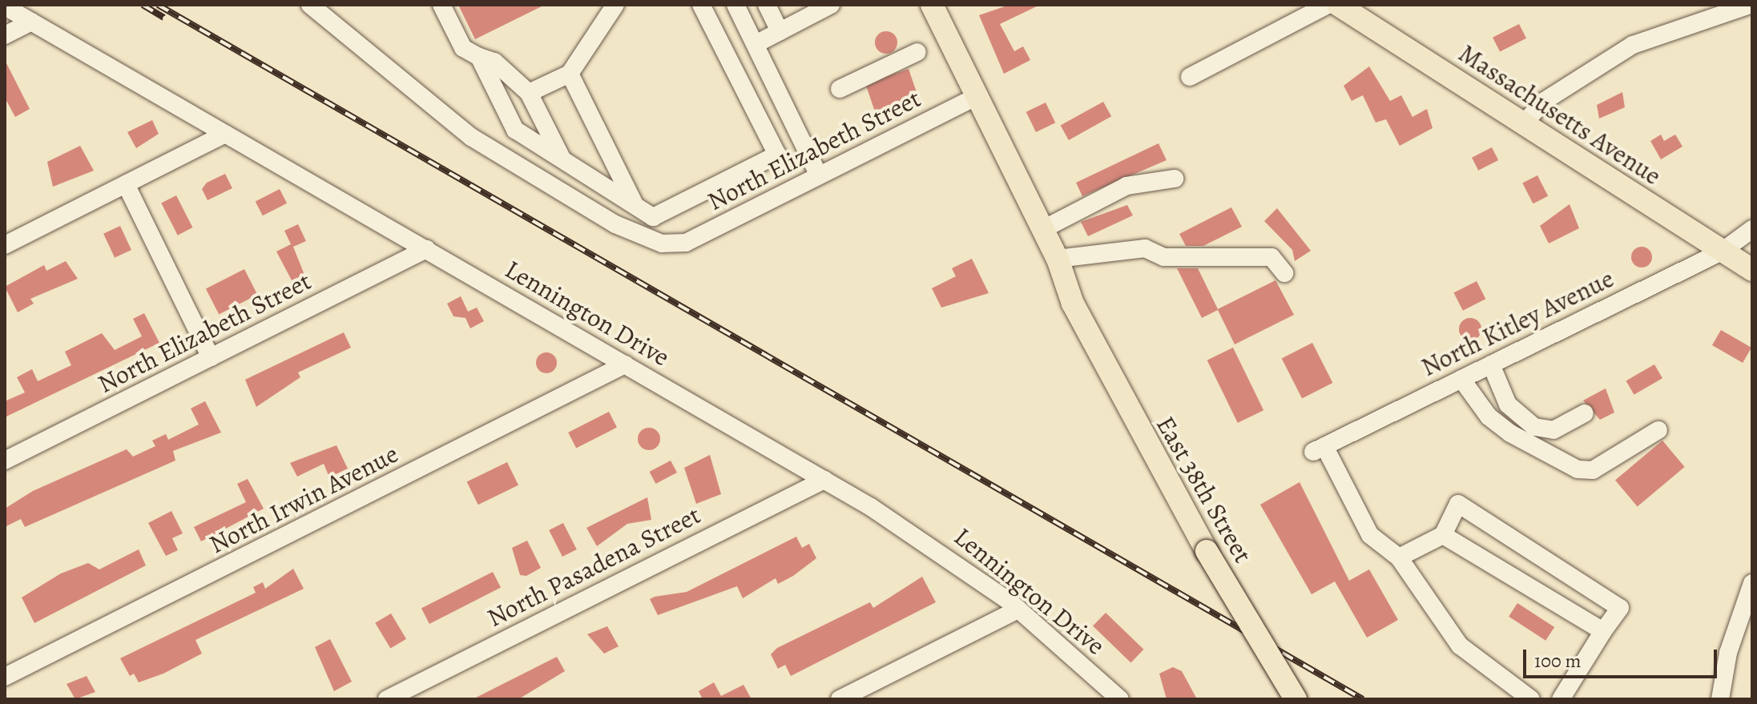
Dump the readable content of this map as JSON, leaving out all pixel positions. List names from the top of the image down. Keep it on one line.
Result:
{"streets":{"main road":["Massachusetts Avenue","East 38th Street"],"street":["North Elizabeth Street","Lennington Drive","North Kitley Avenue","North Irwin Avenue","North Pasadena Street"]},"crossings":[["Massachusetts Avenue","North Kitley Avenue"],["North Elizabeth Street","Lennington Drive"],["North Elizabeth Street","East 38th Street"],["Lennington Drive","North Irwin Avenue"],["Lennington Drive","North Pasadena Street"]],"scale_bar":"100 m"}
